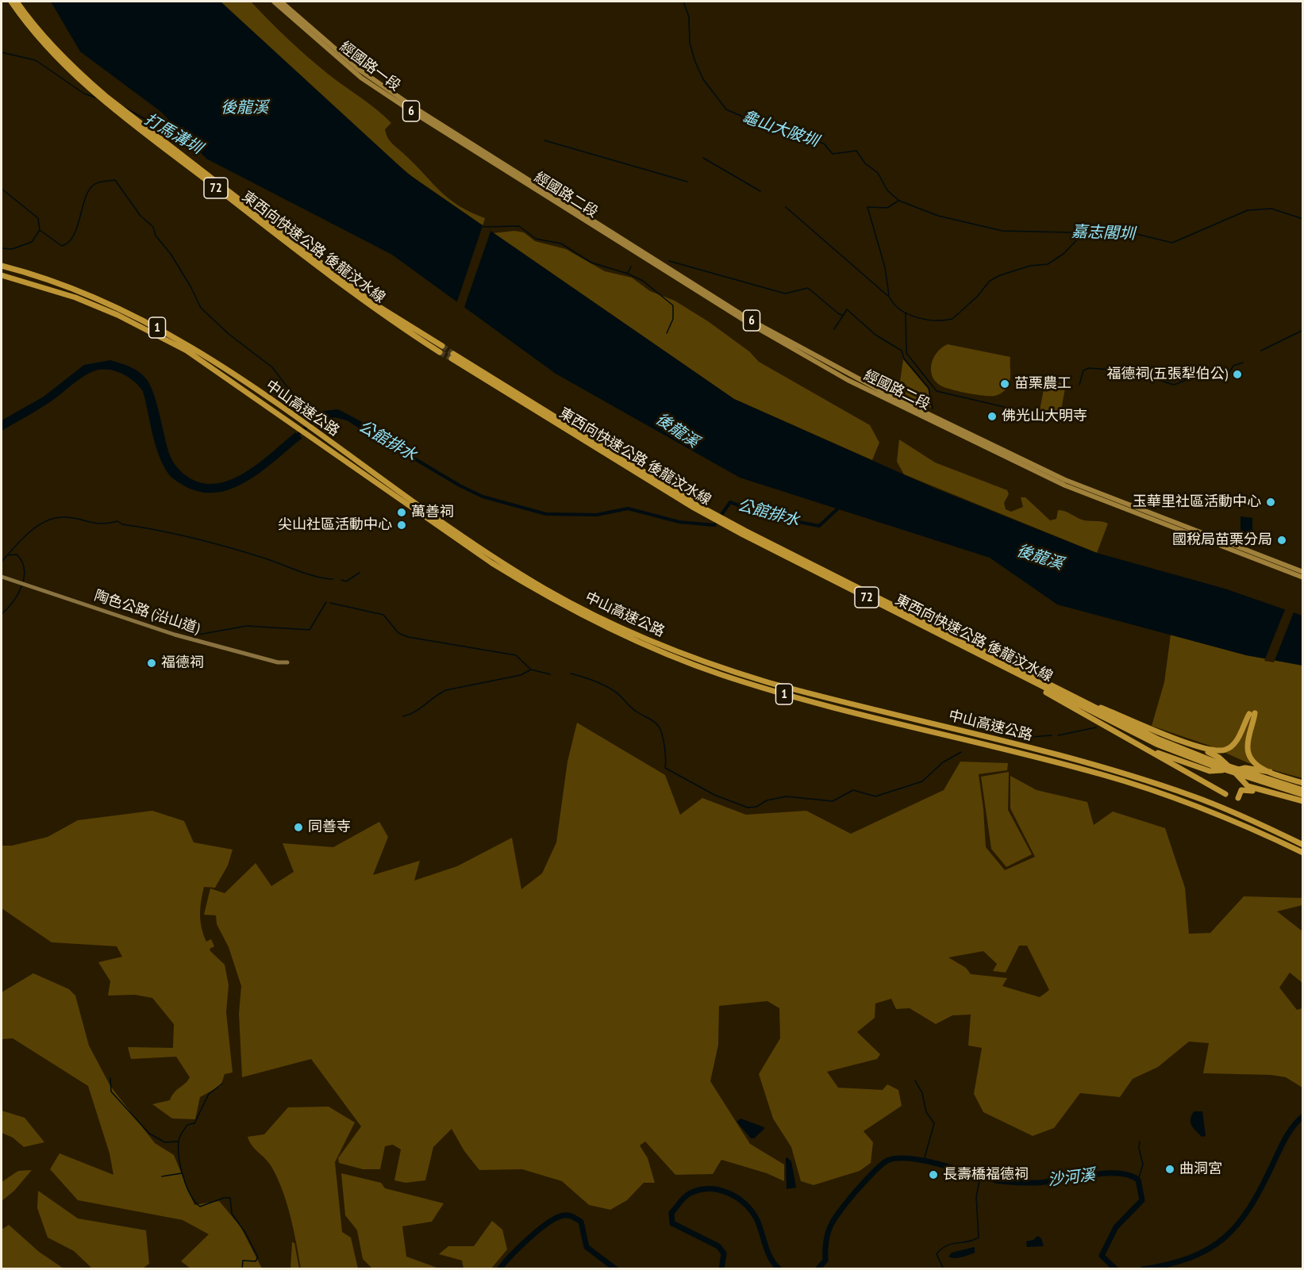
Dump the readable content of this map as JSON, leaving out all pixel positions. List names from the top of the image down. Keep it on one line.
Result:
{"streets":{"highway":["72","東西向快速公路 後龍汶水線","1","中山高速公路"],"main road":["經國路一段","6","經國路二段","陶色公路 (沿山道)"]},"crossings":[["經國路一段","經國路二段"]],"water":["後龍溪","龜山大陂圳","打馬溝圳","嘉志閣圳","公館排水","沙河溪"],"places":["福德祠(五張犁伯公)","苗栗農工","佛光山大明寺","玉華里社區活動中心","萬善祠","尖山社區活動中心","國稅局苗栗分局","福德祠","同善寺","曲洞宮","長壽橋福德祠"]}
